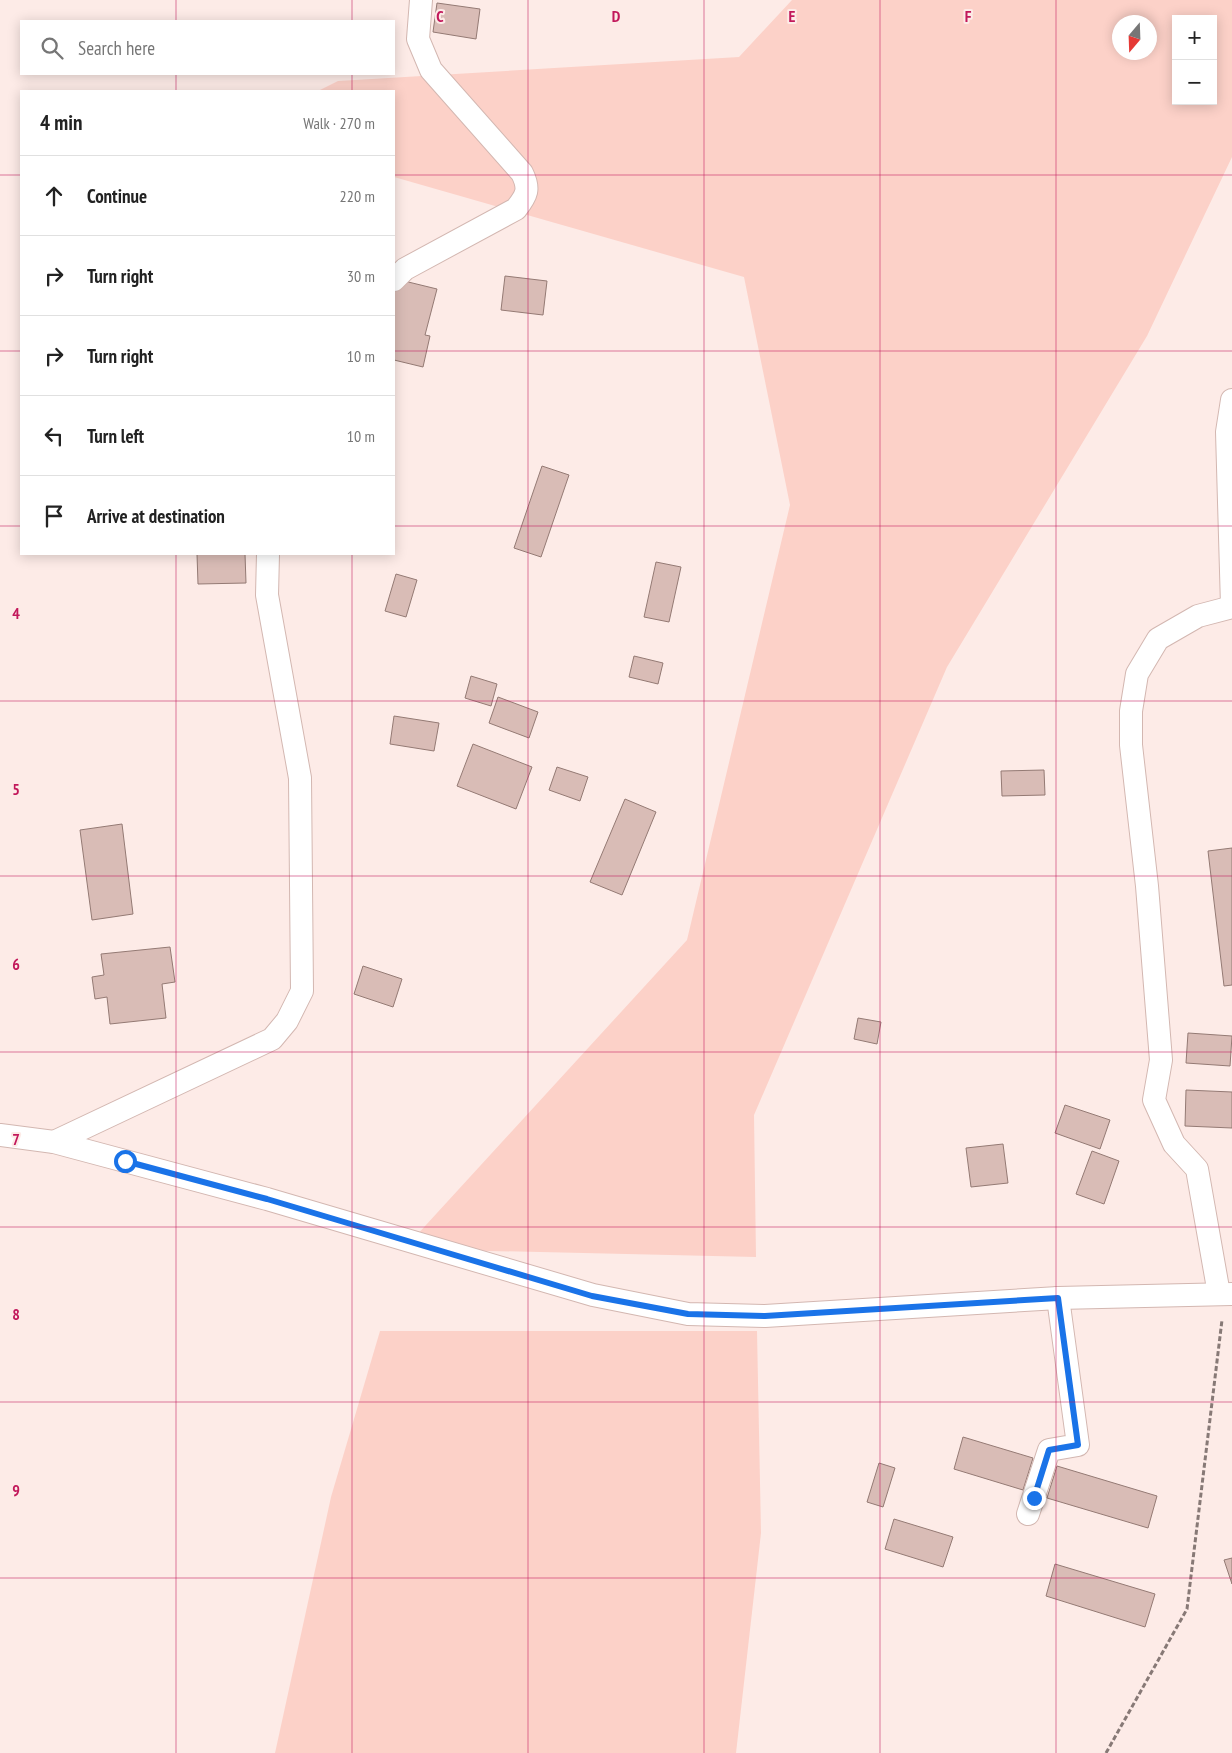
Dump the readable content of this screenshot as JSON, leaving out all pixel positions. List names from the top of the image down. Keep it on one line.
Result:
{"north":"bottom","page":{"map_buttons":["+","−"],"search":"Search here","heading":["4 min","Walk · 270 m"],"list":[["Continue","220 m"],["Turn right","30 m"],["Turn right","10 m"],["Turn left","10 m"],"Arrive at destination"]},"grid":{"columns":["C","D","E","F"],"rows":["4","5","6","7","8","9"]}}
